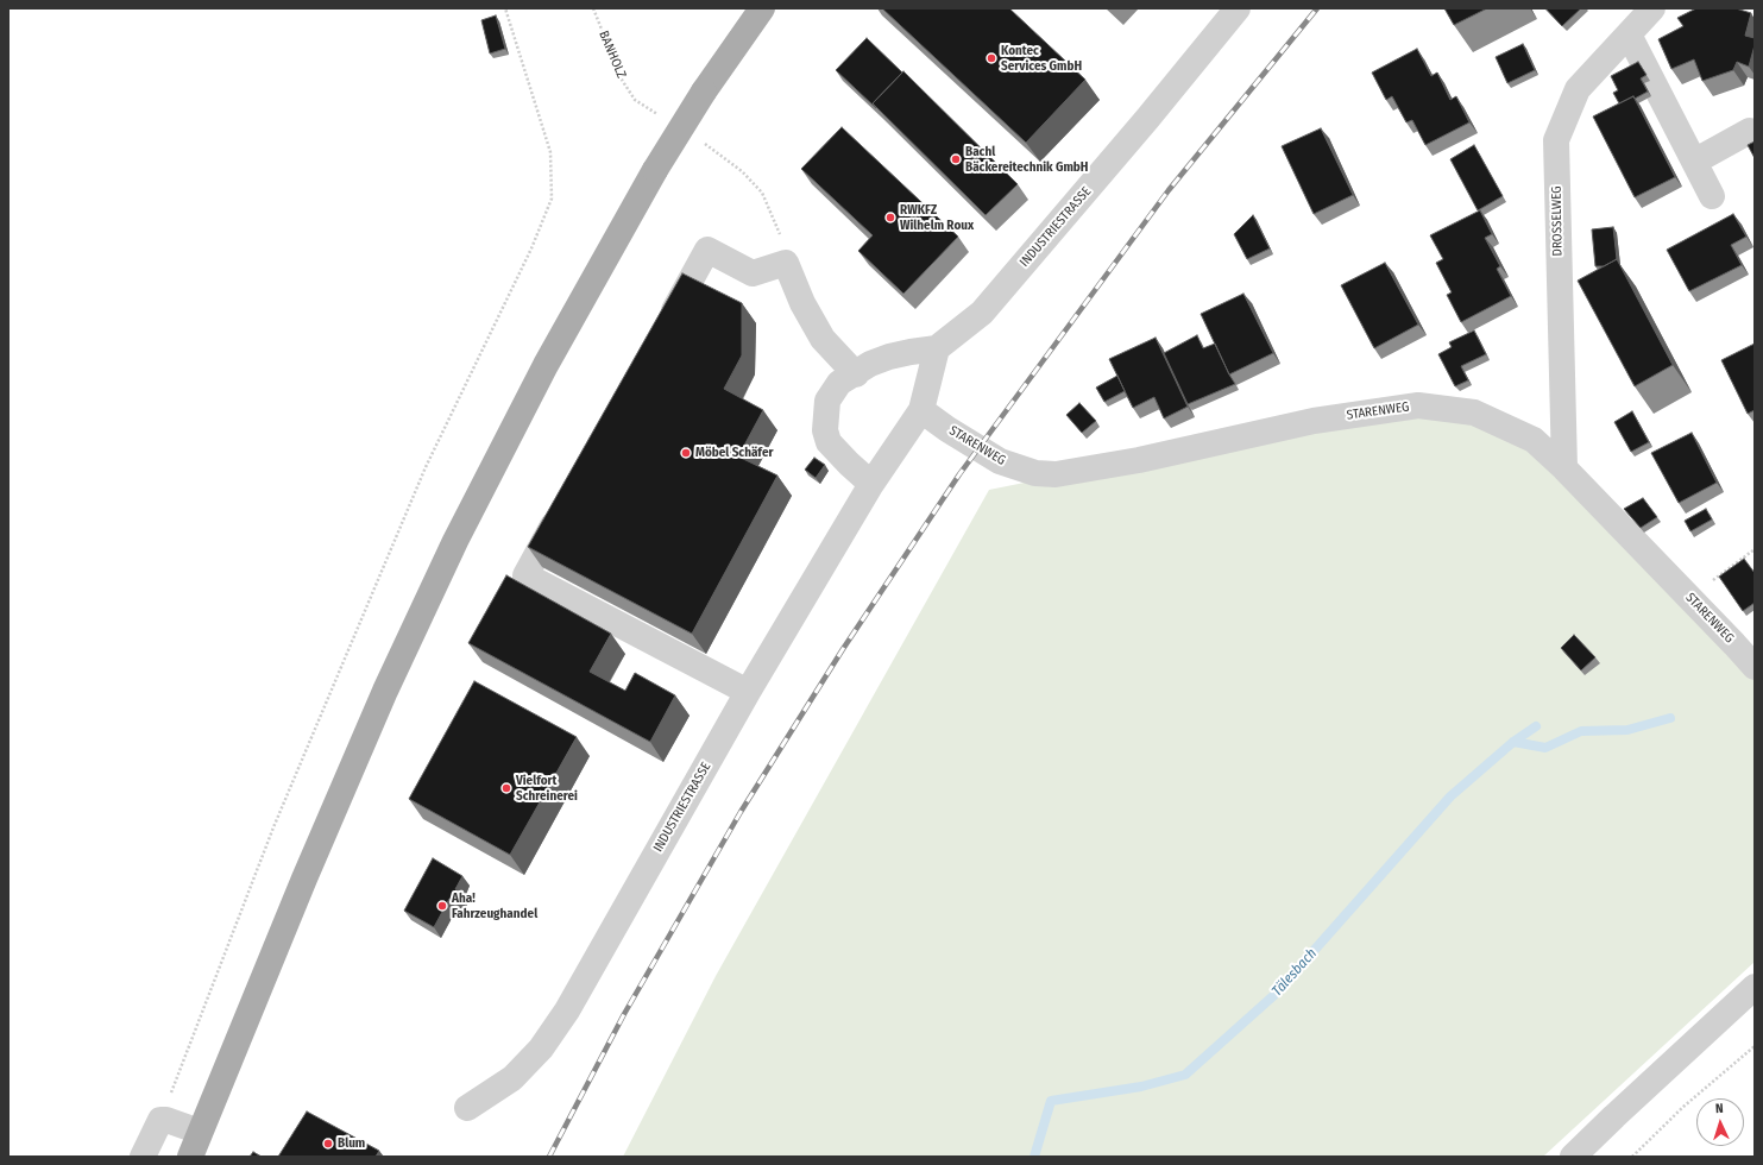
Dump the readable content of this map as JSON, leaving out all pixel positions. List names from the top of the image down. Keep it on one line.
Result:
{"streets":{"street":["DROSSELWEG","INDUSTRIESTRASSE","STARENWEG"],"path":["BANHOLZ"]},"crossings":[["DROSSELWEG","STARENWEG"],["INDUSTRIESTRASSE","STARENWEG"]],"water":["Tälesbach"],"places":["Kontec Services GmbH","Bachl Bäckereitechnik GmbH","RWKFZ Wilhelm Roux","Möbel Schäfer","Vielfort Schreinerei","Aha! Fahrzeughandel","Blum"],"north":"top"}
